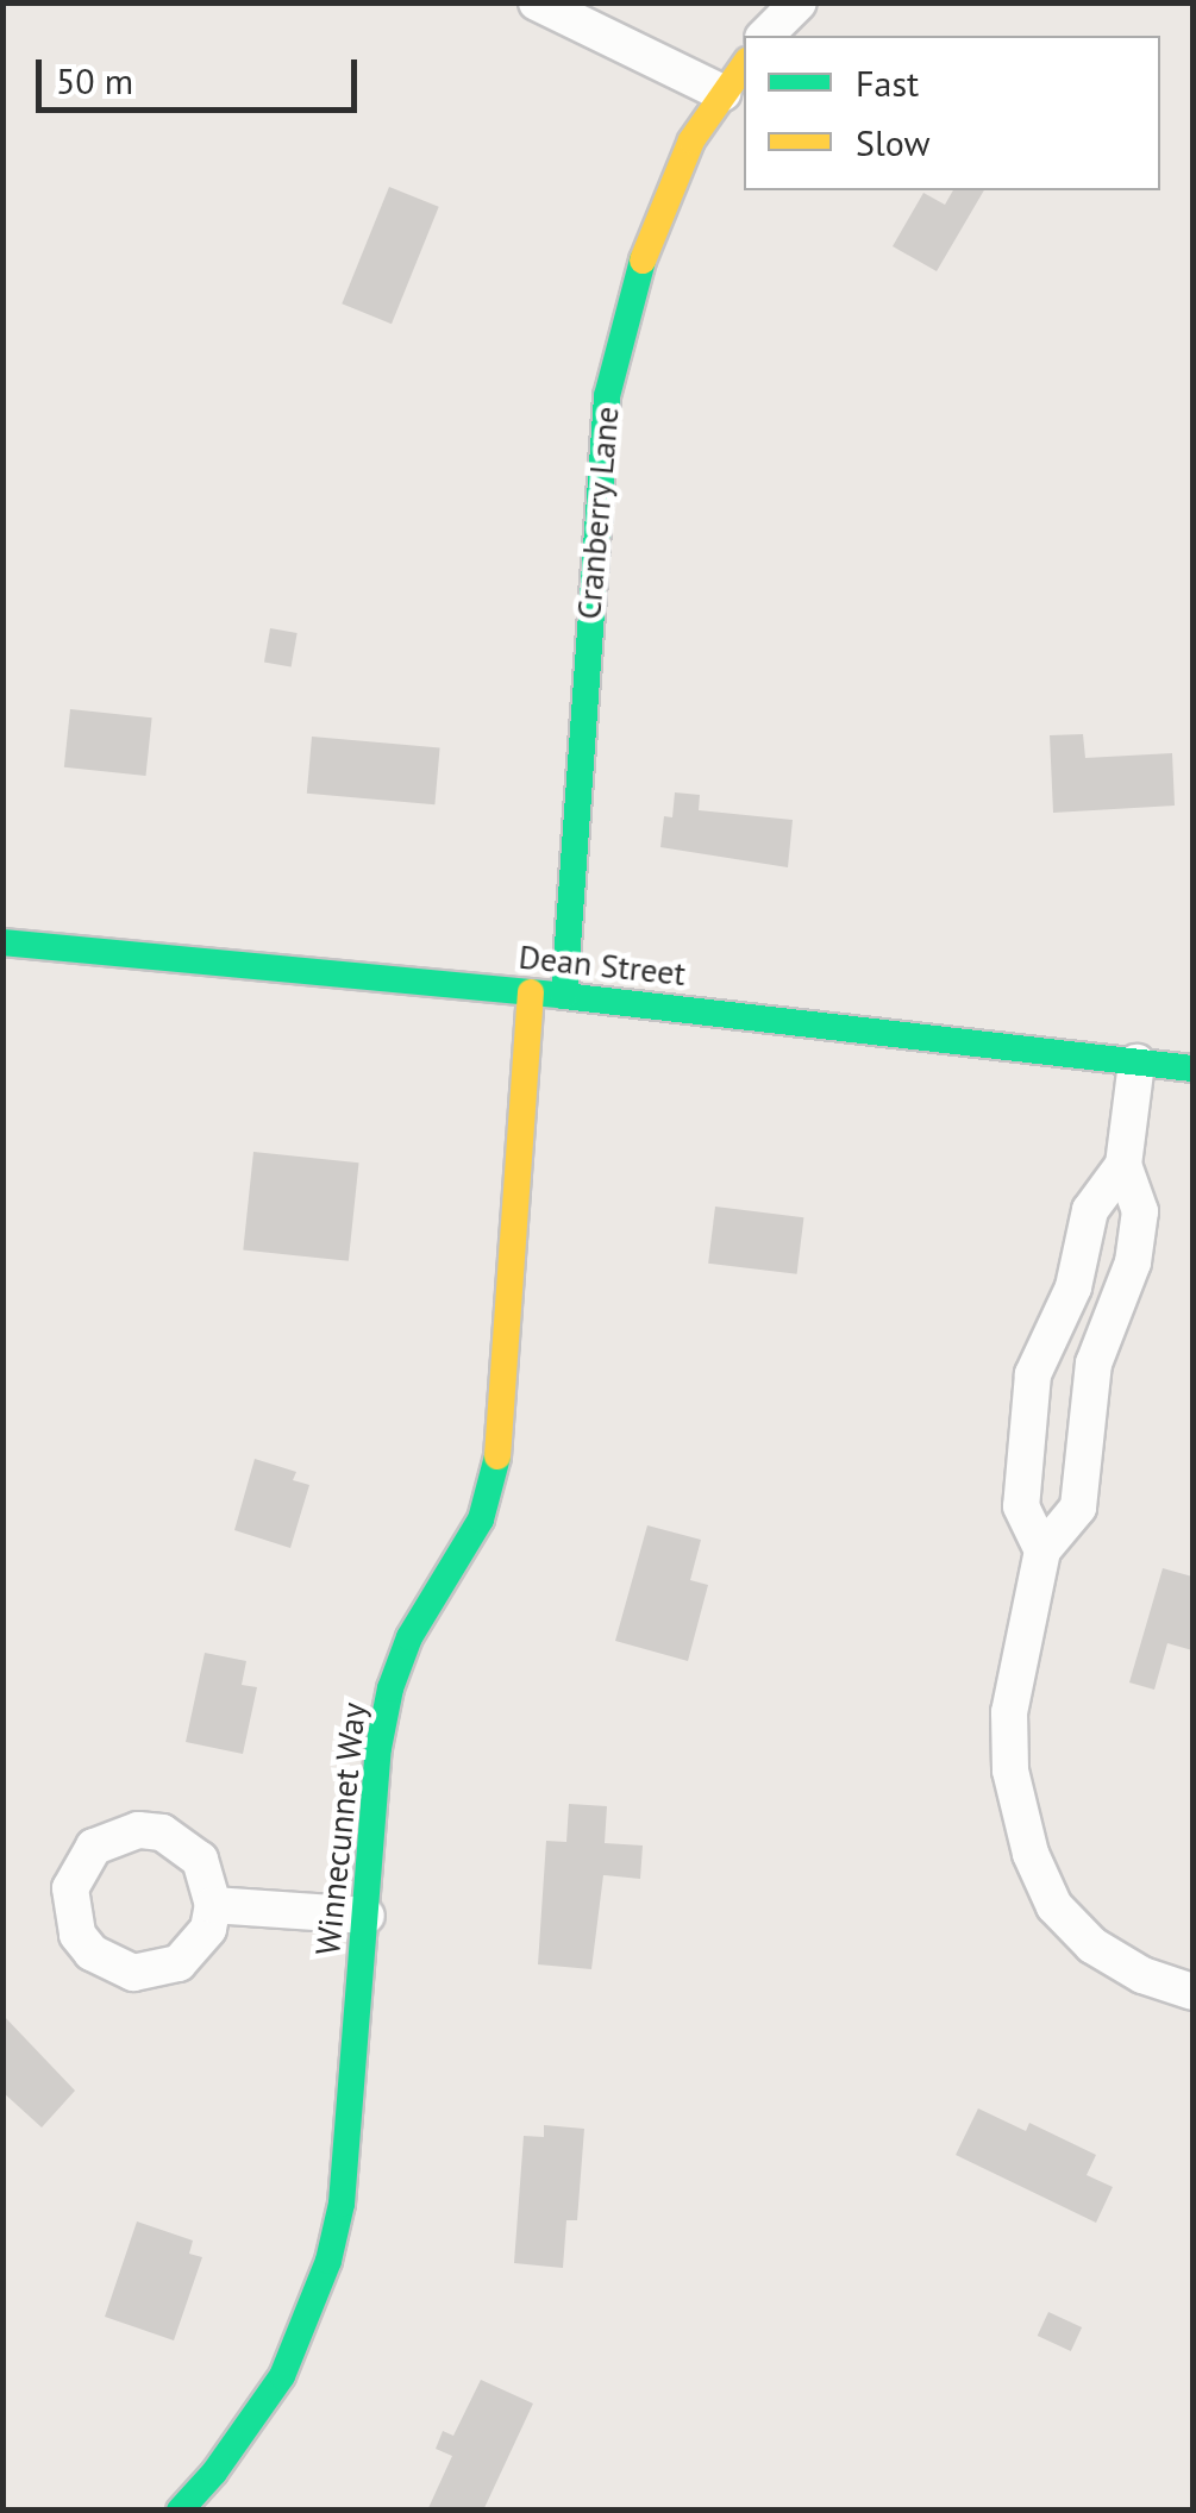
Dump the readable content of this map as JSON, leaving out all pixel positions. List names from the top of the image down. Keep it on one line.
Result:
{"streets":{"street":["Cranberry Lane","Dean Street","Winnecunnet Way"]},"crossings":[["Cranberry Lane","Dean Street"],["Dean Street","Winnecunnet Way"]],"legend":["Fast","Slow"],"scale_bar":"50 m"}
